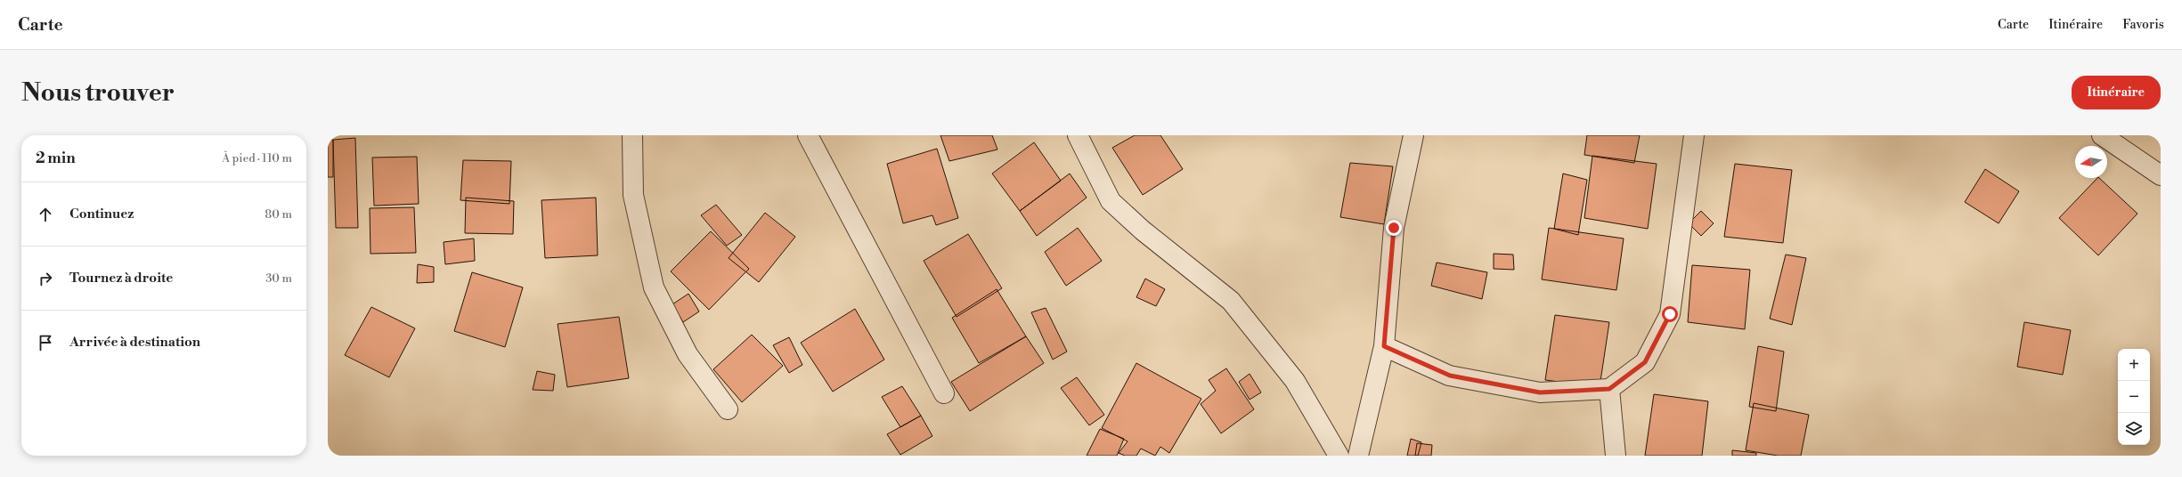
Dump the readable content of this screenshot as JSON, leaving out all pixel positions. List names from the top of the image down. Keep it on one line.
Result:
{"north":"left","page":{"header":"Carte","nav":["Carte","Itinéraire","Favoris"],"buttons":"Itinéraire","title":"Nous trouver","heading":["2 min","À pied · 110 m"],"list":[["Continuez","80 m"],["Tournez à droite","30 m"],"Arrivée à destination"],"map_buttons":["+","−"]}}
